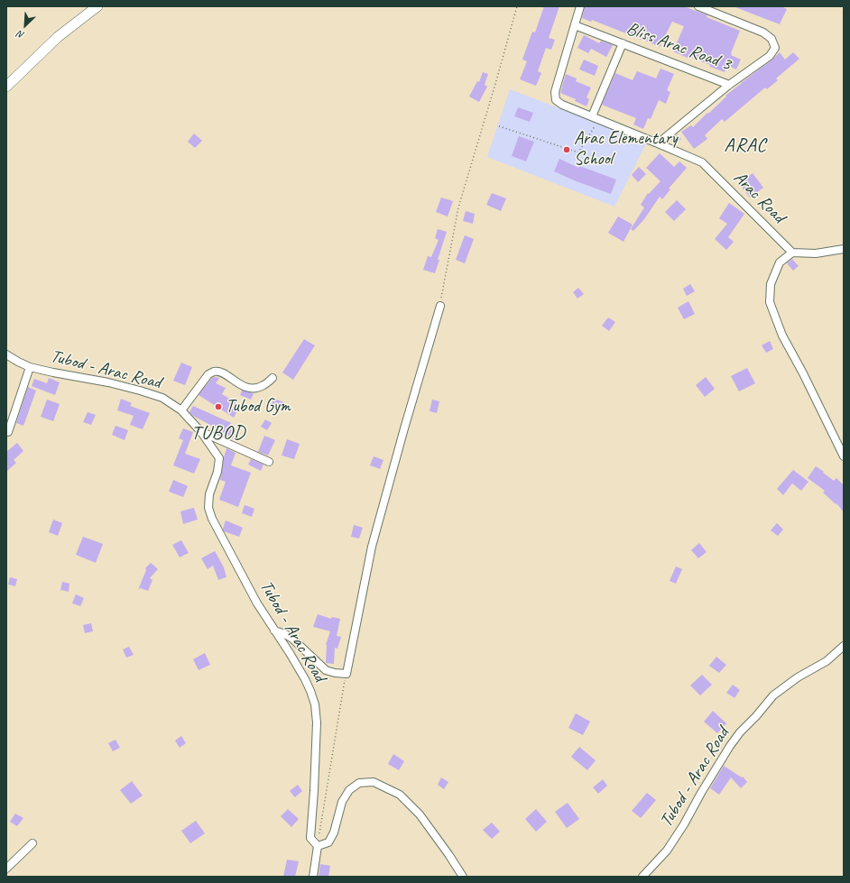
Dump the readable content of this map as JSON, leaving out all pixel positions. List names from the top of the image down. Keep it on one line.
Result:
{"streets":{"street":["Bliss Arac Road 3","Arac Road","Tubod - Arac Road"]},"crossings":[["Bliss Arac Road 3","Arac Road"]],"districts":["ARAC","TUBOD"],"places":["Arac Elementary School","Tubod Gym"],"north":"bottom left"}
